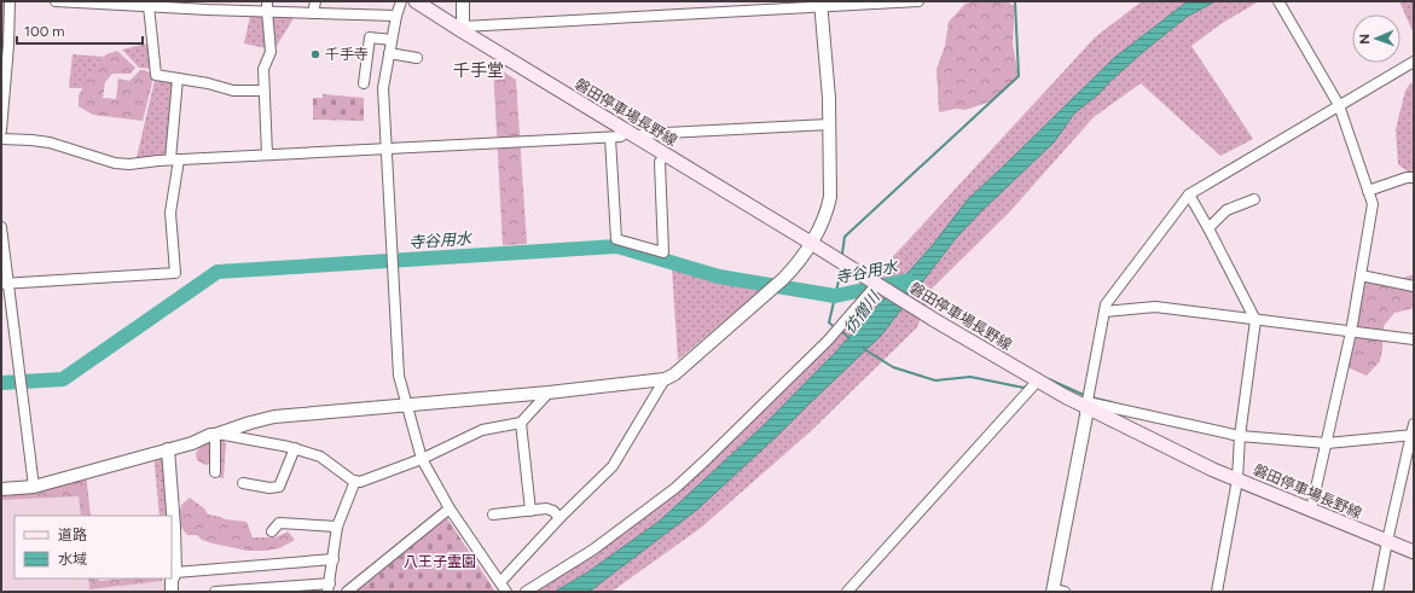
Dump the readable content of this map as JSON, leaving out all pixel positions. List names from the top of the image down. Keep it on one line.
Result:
{"streets":{"main road":["磐田停車場長野線"]},"districts":["千手堂"],"water":["寺谷用水","彷僧川"],"parks":["八王子霊園"],"places":["千手寺"],"legend":["道路","水域"],"scale_bar":"100 m","north":"left"}
